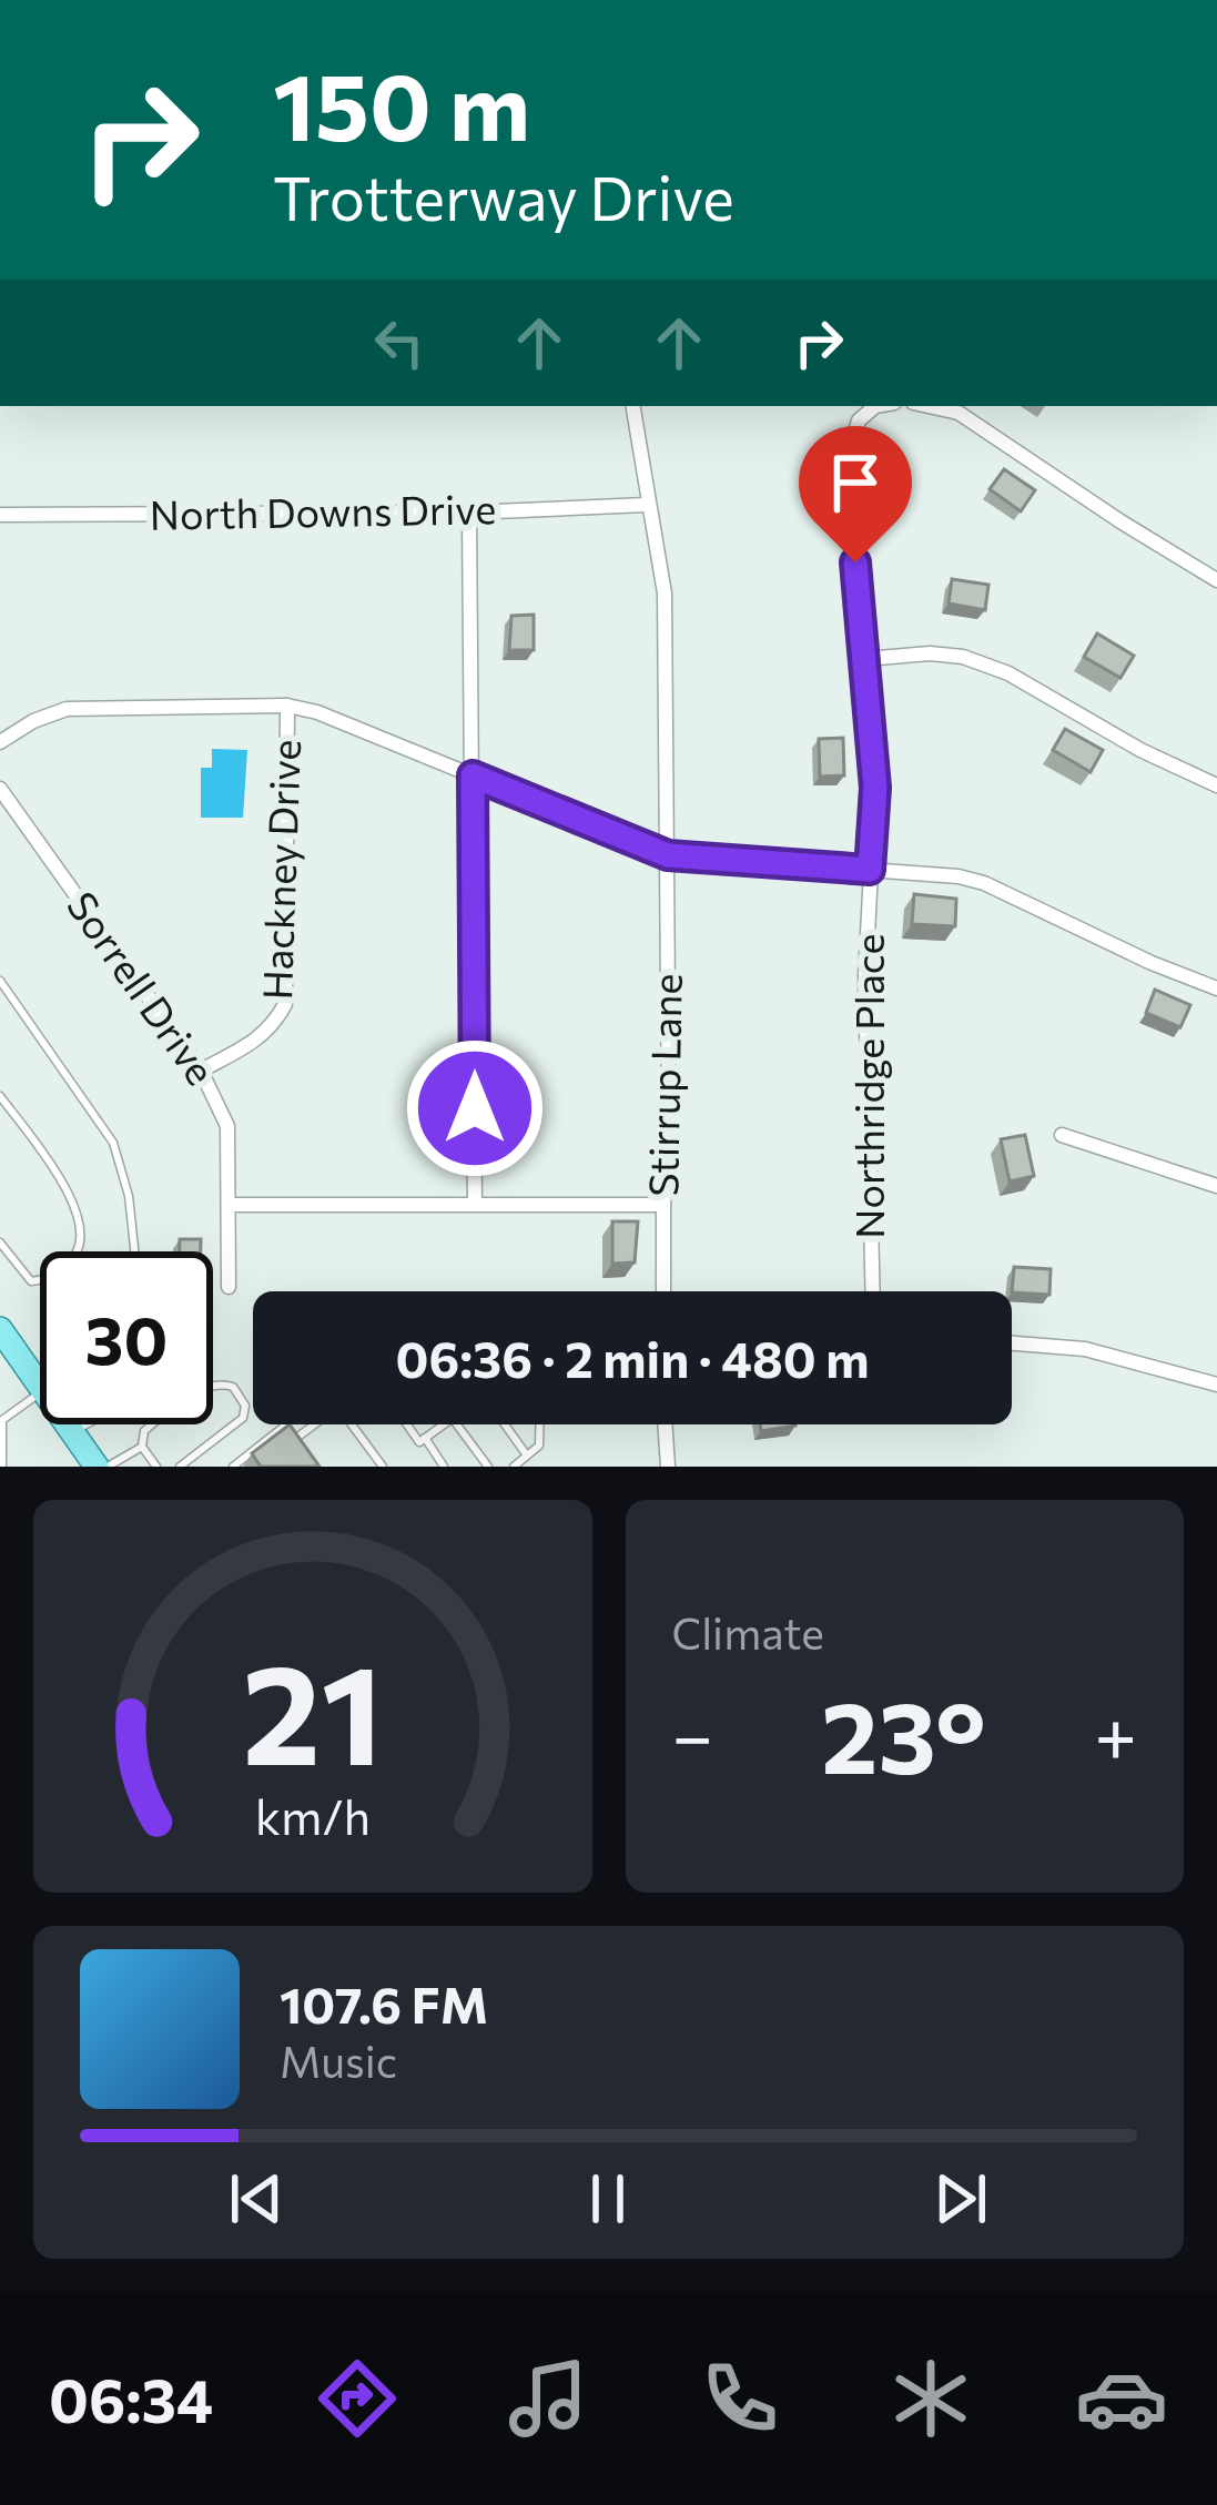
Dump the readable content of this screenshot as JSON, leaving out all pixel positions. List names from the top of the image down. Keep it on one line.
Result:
{"streets":{"street":["North Downs Drive","Hackney Drive","Sorrell Drive","Stirrup Lane","Northridge Place"]},"crossings":[["North Downs Drive","Stirrup Lane"],["Hackney Drive","Sorrell Drive"]],"page":{"turn":["150 m","Trotterway Drive"],"limit":"30","trip":"06:36 · 2 min · 480 m","tile":"Climate","heat":["−","23°","+"],"song":["107.6 FM","Music"],"tabs":"06:34","gauge":["21","km/h"]}}
